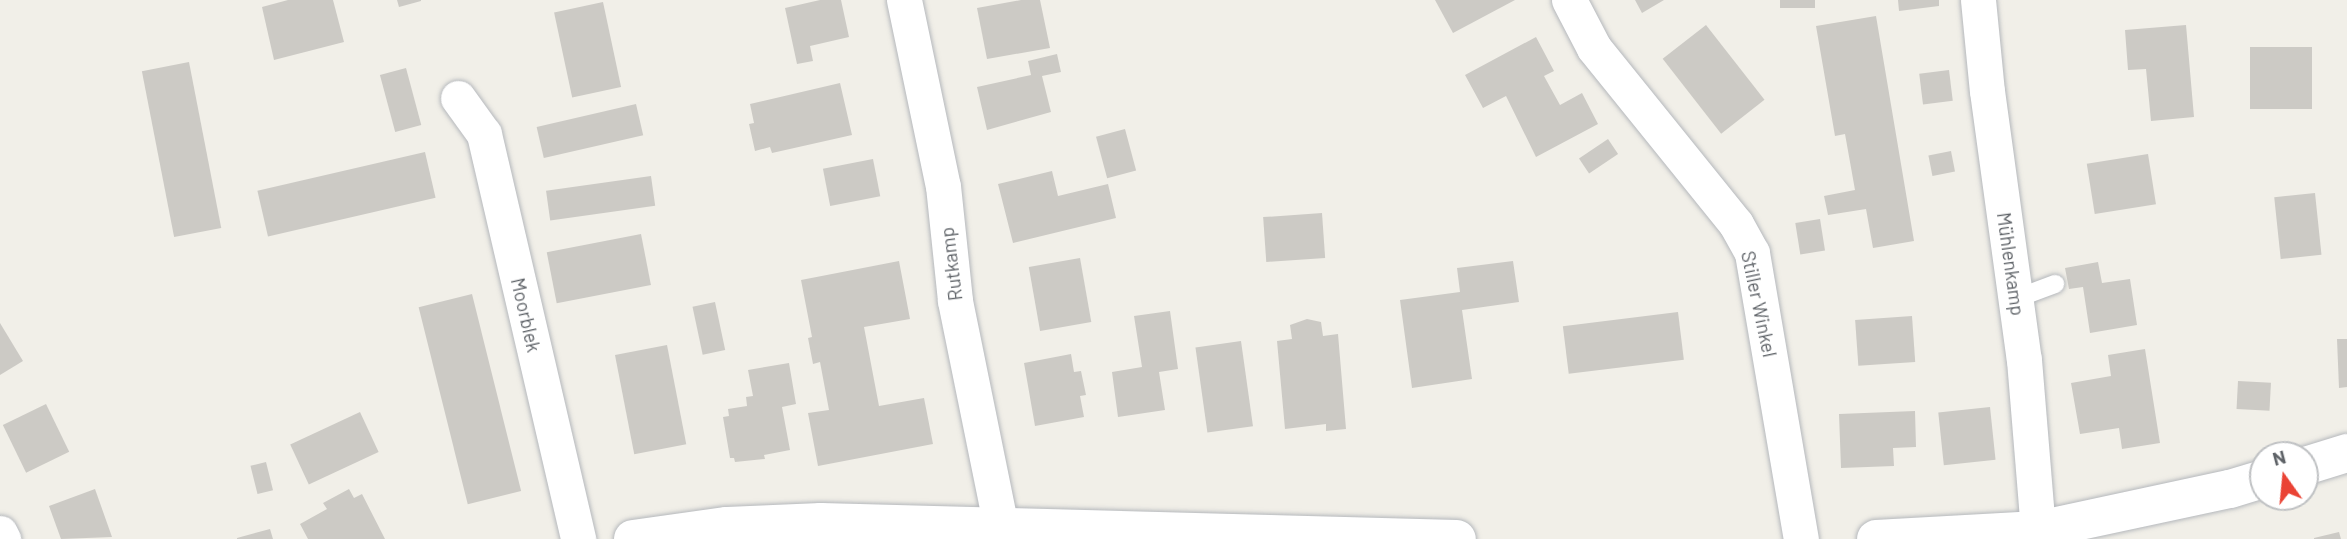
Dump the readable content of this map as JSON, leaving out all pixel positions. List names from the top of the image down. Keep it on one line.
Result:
{"streets":{"street":["Rutkamp","Mühlenkamp","Stiller Winkel","Moorblek"]},"north":"top"}
